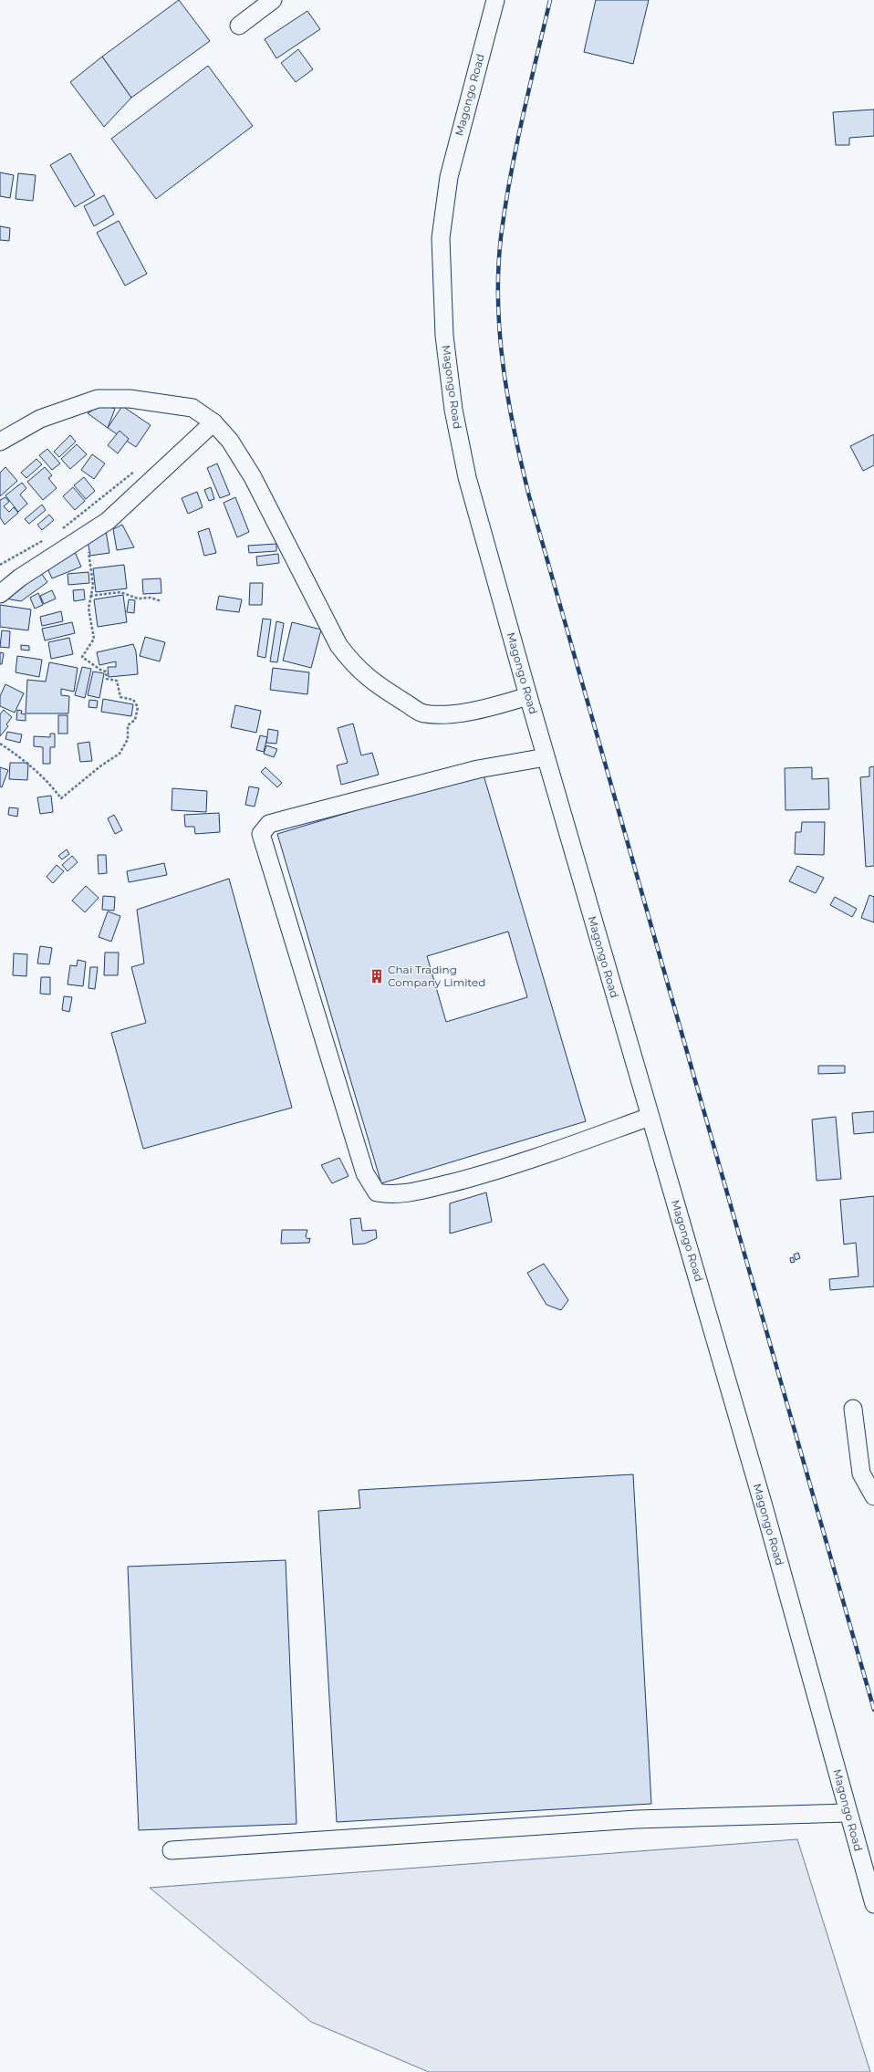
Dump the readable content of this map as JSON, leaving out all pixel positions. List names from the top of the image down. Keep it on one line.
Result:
{"streets":{"street":["Magongo Road"]},"places":{"building":["Chai Trading Company Limited"]}}
